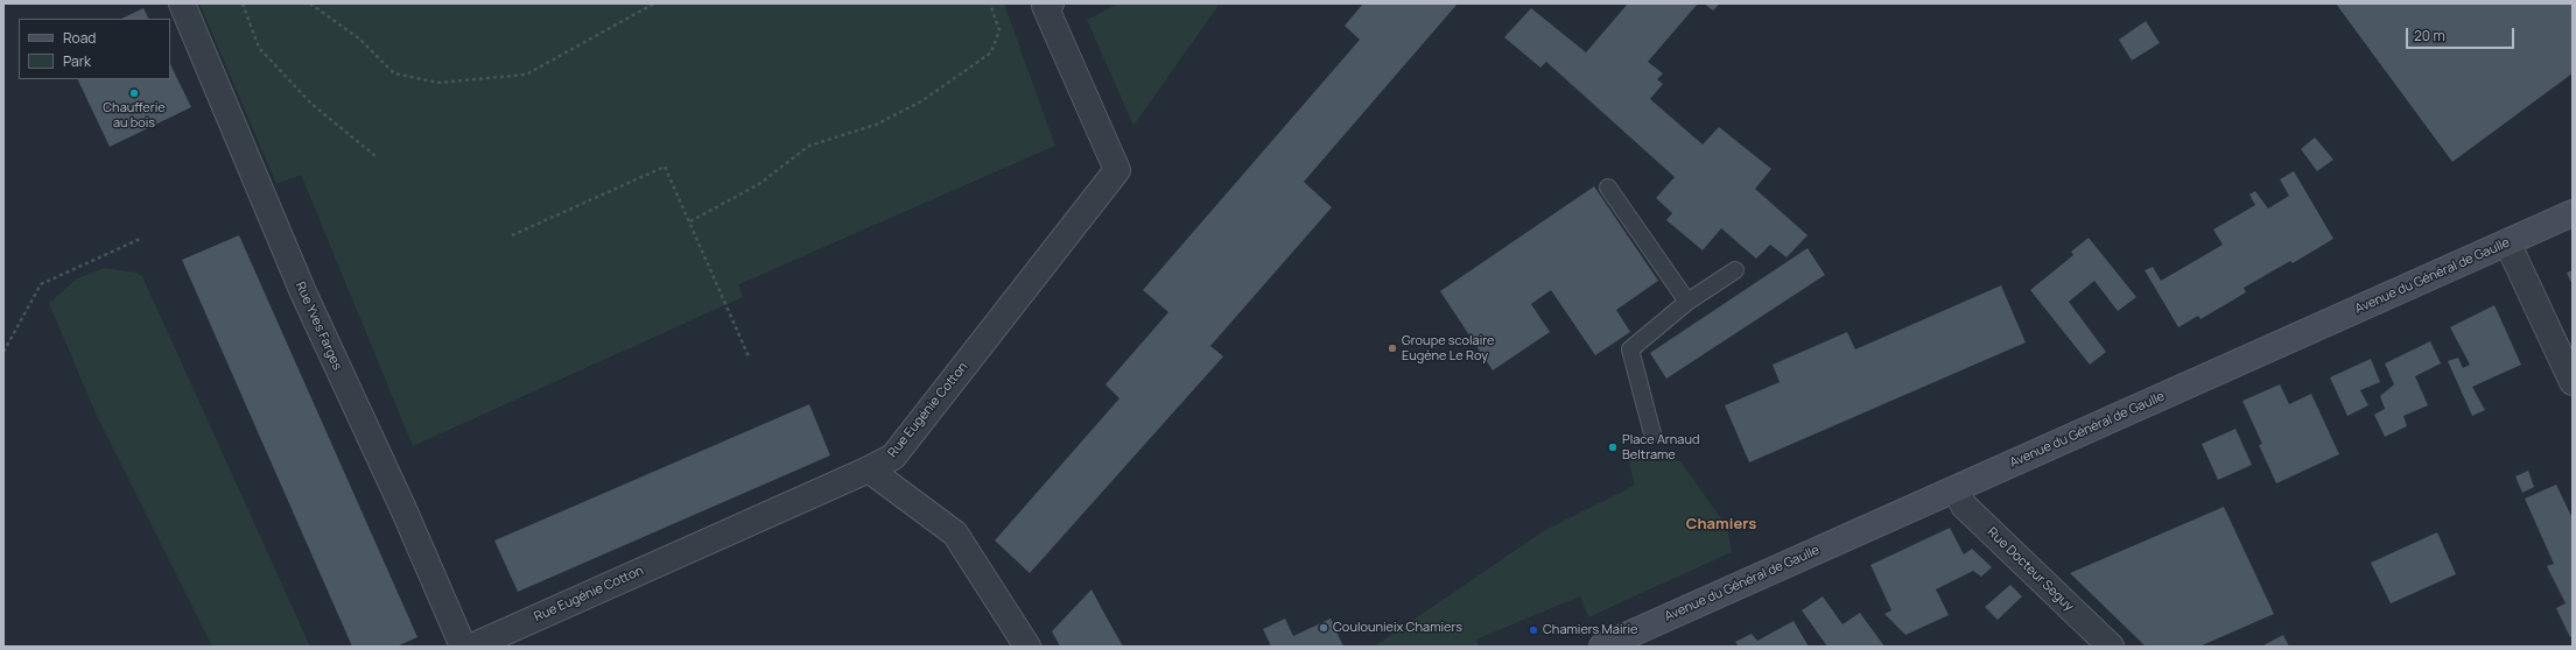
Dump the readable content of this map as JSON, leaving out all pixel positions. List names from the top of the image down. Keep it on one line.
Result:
{"streets":{"main road":["Avenue du Général de Gaulle"],"street":["Rue Yves Farges","Rue Eugénie Cotton","Rue Docteur Seguy"]},"crossings":[["Avenue du Général de Gaulle","Rue Docteur Seguy"]],"districts":["Chamiers"],"places":["Chaufferie au bois","Groupe scolaire Eugène Le Roy","Place Arnaud Beltrame","Coulounieix Chamiers","Chamiers Mairie"],"legend":["Road","Park"],"scale_bar":"20 m"}
